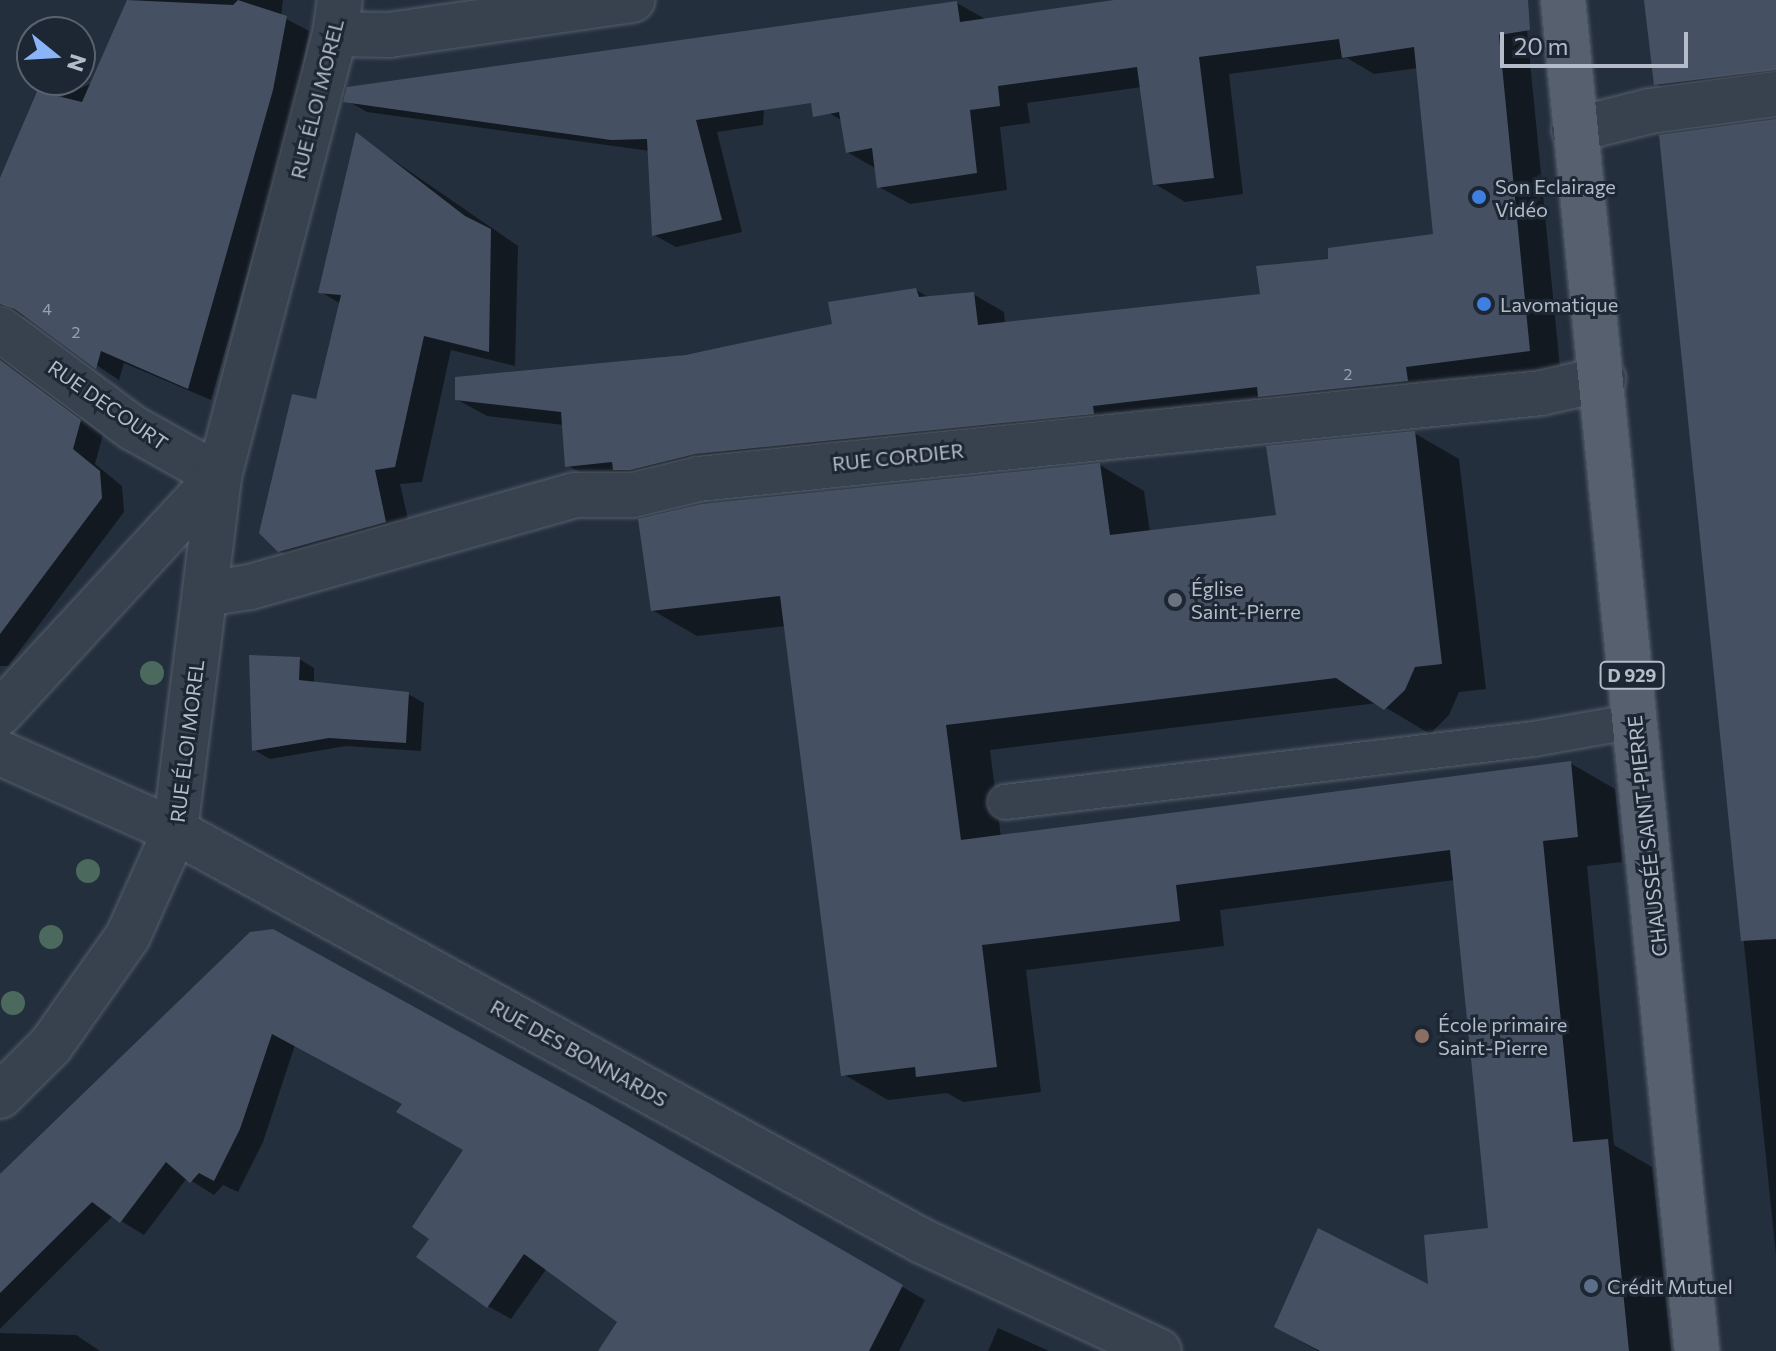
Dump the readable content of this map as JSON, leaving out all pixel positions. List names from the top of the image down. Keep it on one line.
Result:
{"streets":{"main road":["D 929","CHAUSSÉE SAINT-PIERRE"],"street":["RUE ÉLOI MOREL","RUE DECOURT","RUE CORDIER","RUE DES BONNARDS"]},"crossings":[["RUE ÉLOI MOREL","RUE DECOURT"],["RUE ÉLOI MOREL","RUE CORDIER"],["RUE ÉLOI MOREL","RUE DES BONNARDS"],["RUE CORDIER","CHAUSSÉE SAINT-PIERRE"]],"places":["Son Eclairage Vidéo","Lavomatique","Église Saint-Pierre","École primaire Saint-Pierre","Crédit Mutuel"],"house_numbers":["4","2","2"],"scale_bar":"20 m","north":"right"}
